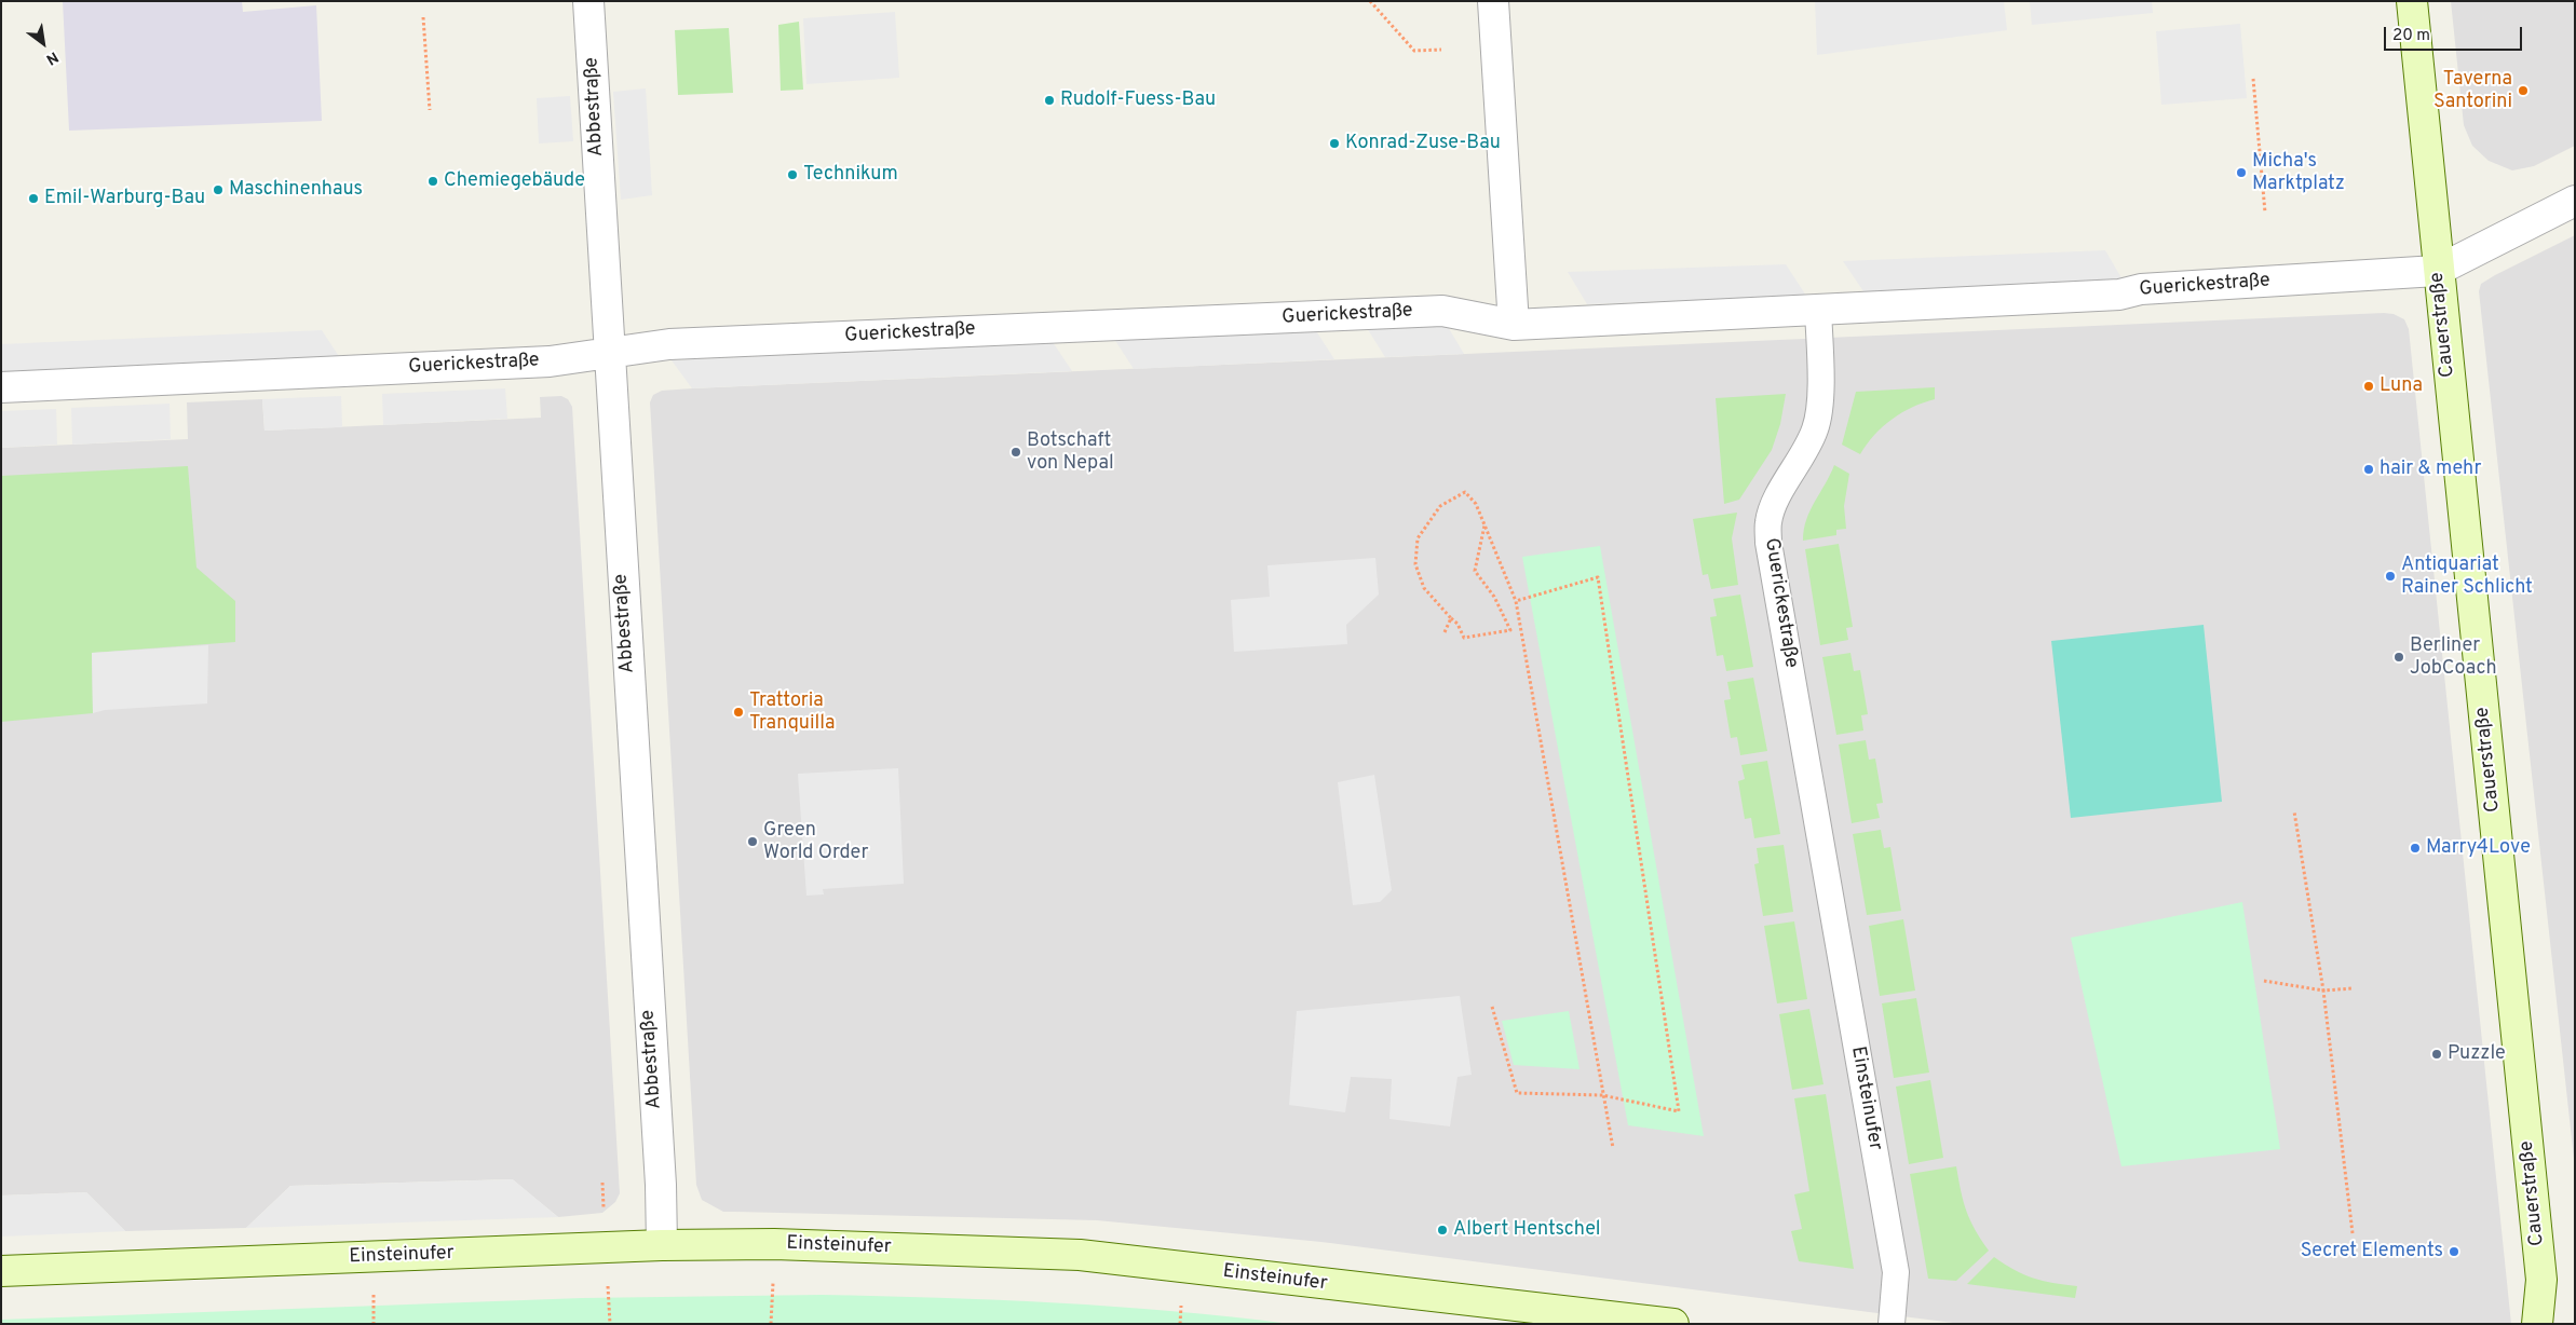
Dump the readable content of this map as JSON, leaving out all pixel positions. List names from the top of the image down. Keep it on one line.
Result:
{"streets":{"street":["Abbestraße","Guerickestraße","Cauerstraße","Einsteinufer"]},"crossings":[["Abbestraße","Guerickestraße"],["Abbestraße","Einsteinufer"],["Guerickestraße","Cauerstraße"],["Guerickestraße","Einsteinufer"]],"places":["Taverna Santorini","Rudolf-Fuess-Bau","Konrad-Zuse-Bau","Micha's Marktplatz","Technikum","Chemiegebäude","Maschinenhaus","Emil-Warburg-Bau","Luna","Botschaft von Nepal","hair & mehr","Antiquariat Rainer Schlicht","Berliner JobCoach","Trattoria Tranquilla","Green World Order","Marry4Love","Puzzle","Albert Hentschel","Secret Elements"],"scale_bar":"20 m","north":"bottom right"}
